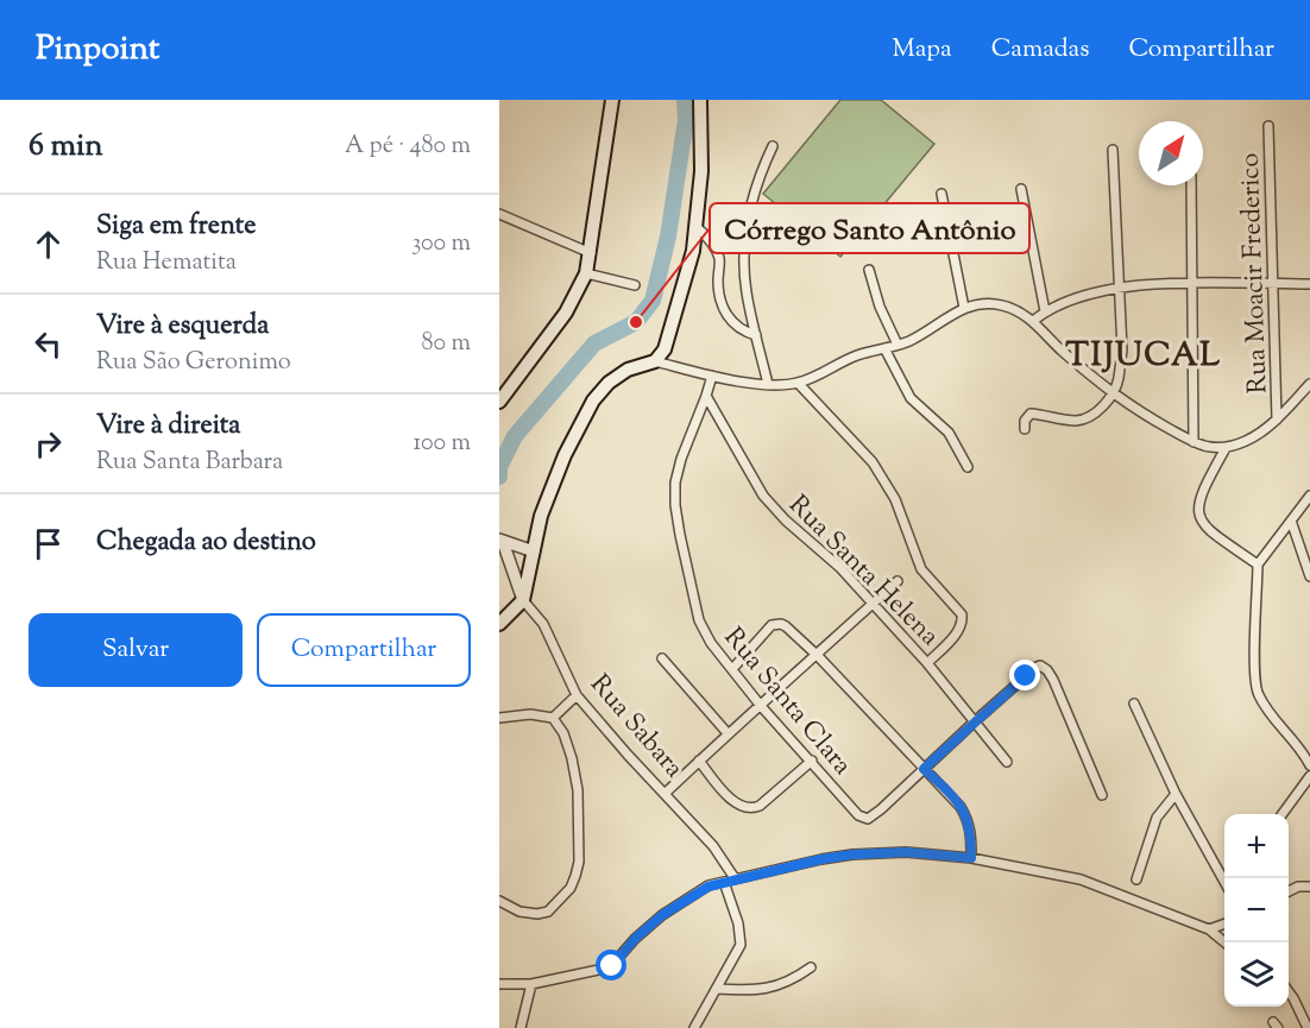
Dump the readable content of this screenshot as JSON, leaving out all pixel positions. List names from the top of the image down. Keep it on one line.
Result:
{"streets":{"street":["Rua Moacir Frederico","Rua Santa Helena","Rua Santa Clara","Rua Sabara"]},"crossings":[["Rua Santa Helena","Rua Santa Clara"]],"districts":["TIJUCAL"],"places":["Córrego Santo Antônio"],"north":"top right","page":{"header":"Pinpoint","nav":["Mapa","Camadas","Compartilhar"],"heading":["6 min","A pé · 480 m"],"list":[["Siga em frente","Rua Hematita","300 m"],["Vire à esquerda","Rua São Geronimo","80 m"],["Vire à direita","Rua Santa Barbara","100 m"],"Chegada ao destino"],"buttons":["Salvar","Compartilhar"],"map_buttons":["+","−"]}}
